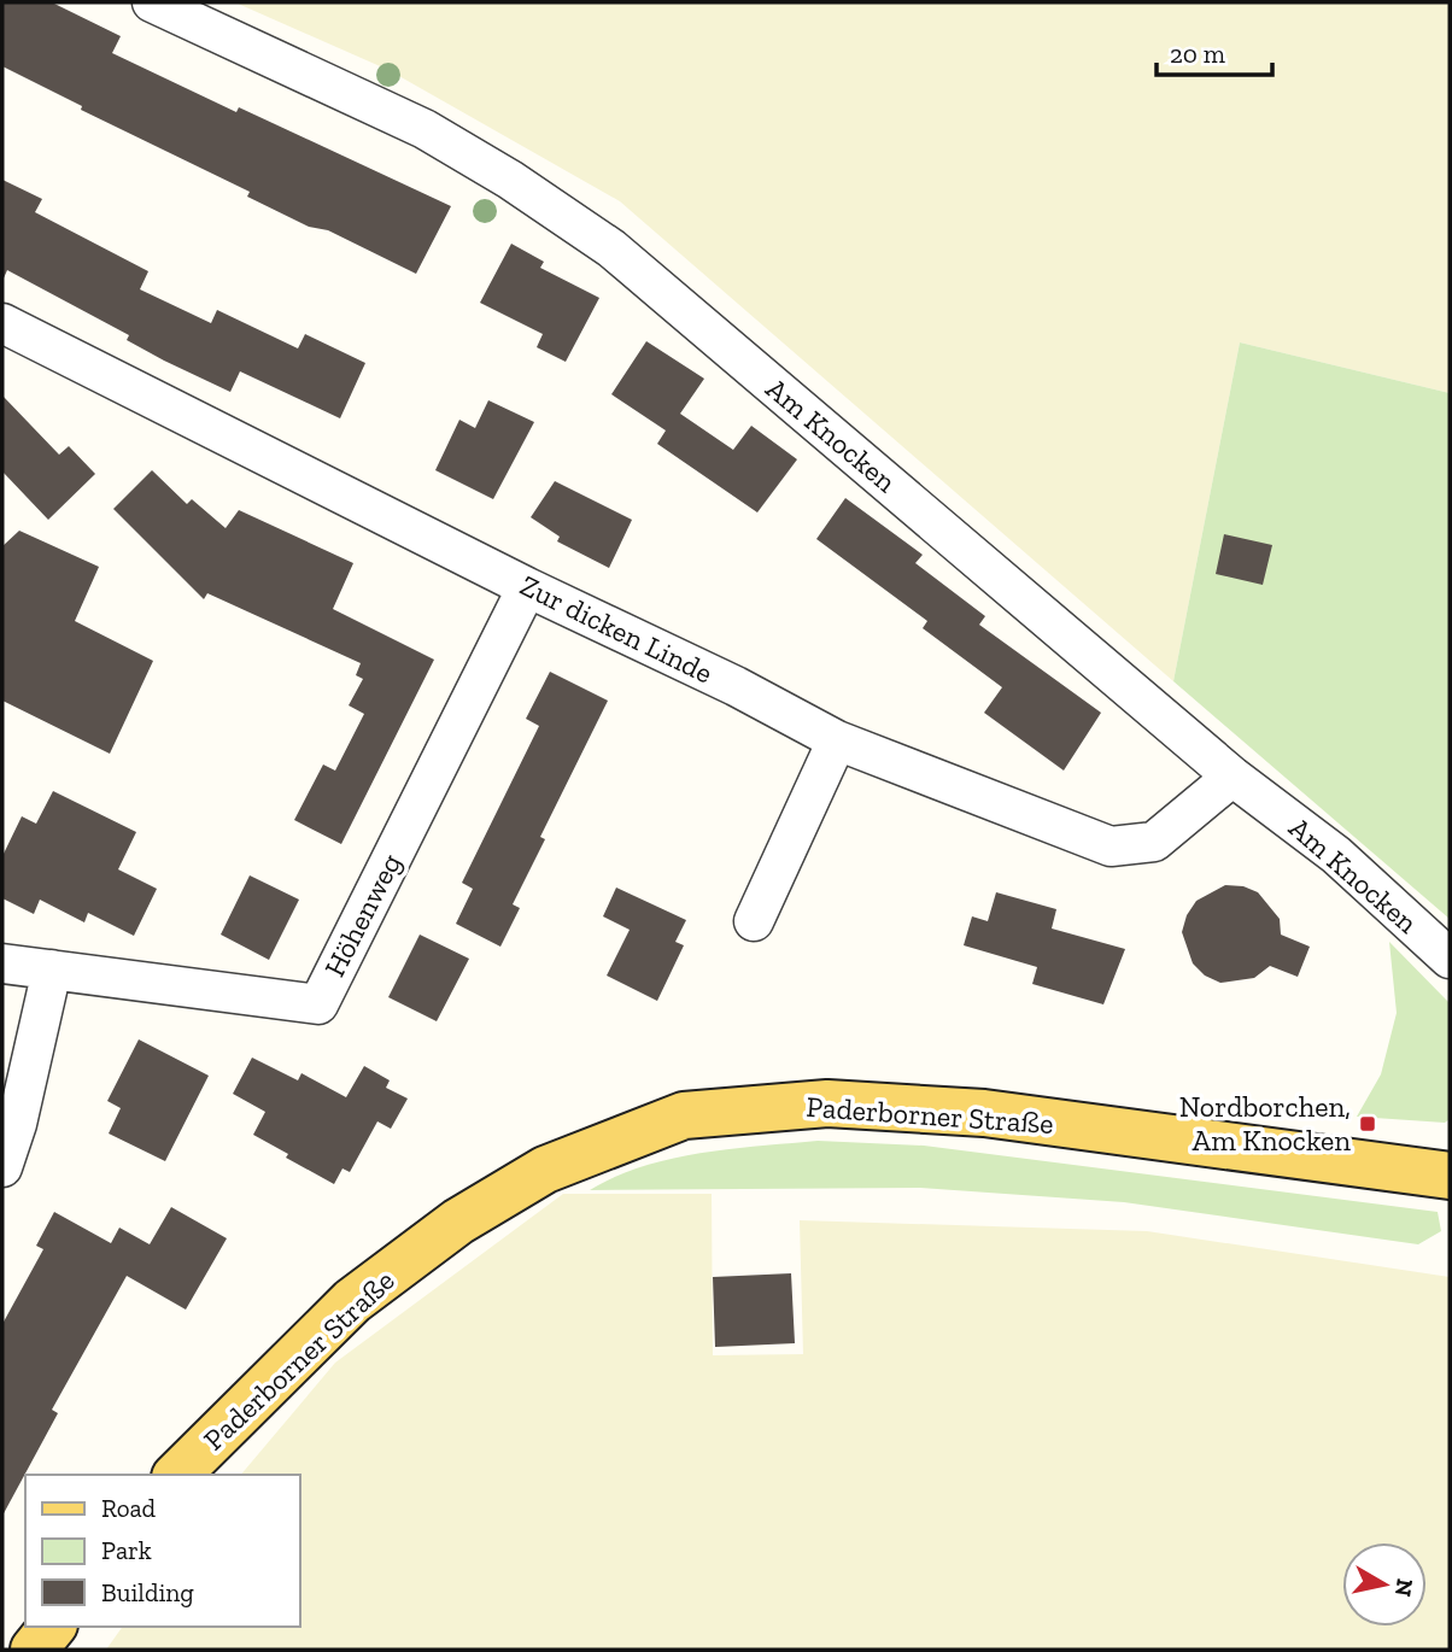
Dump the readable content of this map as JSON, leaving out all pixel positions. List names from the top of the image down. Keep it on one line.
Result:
{"streets":{"main road":["Paderborner Straße"],"street":["Am Knocken","Zur dicken Linde","Höhenweg"]},"crossings":[["Am Knocken","Zur dicken Linde"],["Zur dicken Linde","Höhenweg"]],"places":{"transit":["Nordborchen, Am Knocken"]},"legend":["Road","Park","Building"],"scale_bar":"20 m","north":"right"}
